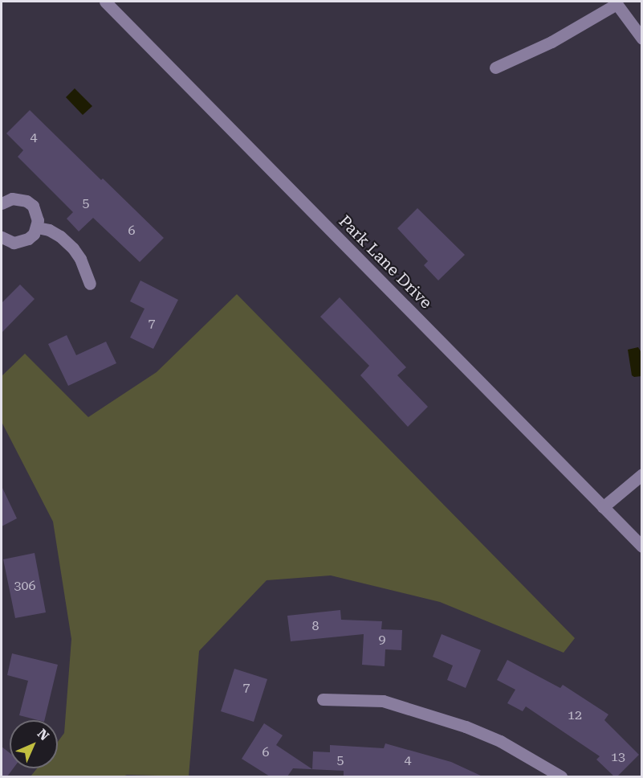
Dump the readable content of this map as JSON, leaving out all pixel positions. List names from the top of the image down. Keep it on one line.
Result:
{"streets":{"street":["Park Lane Drive"]},"house_numbers":["4","5","6","7","306","8","9","7","12","6","13","5","4"],"north":"top right"}
